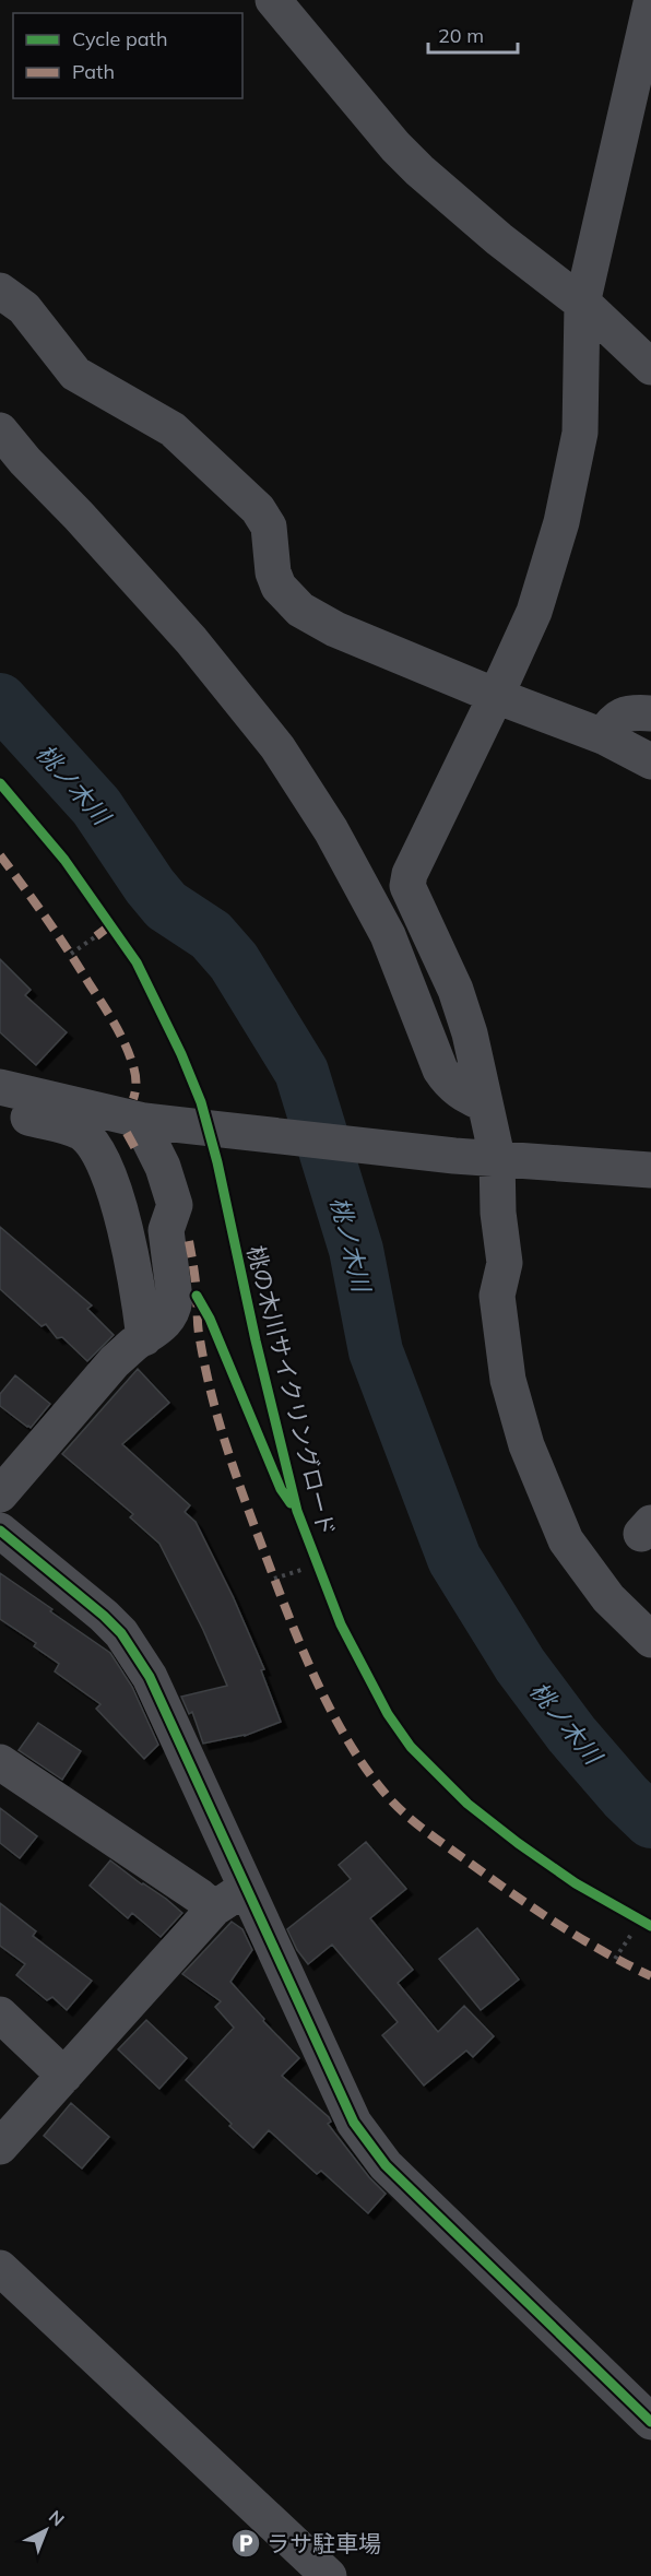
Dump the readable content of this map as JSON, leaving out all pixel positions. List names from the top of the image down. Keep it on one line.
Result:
{"streets":{"cycle path":["桃の木川サイクリングロード"]},"water":["桃ノ木川"],"places":{"parking":["ラサ駐車場"]},"legend":["Cycle path","Path"],"scale_bar":"20 m","north":"top right"}
